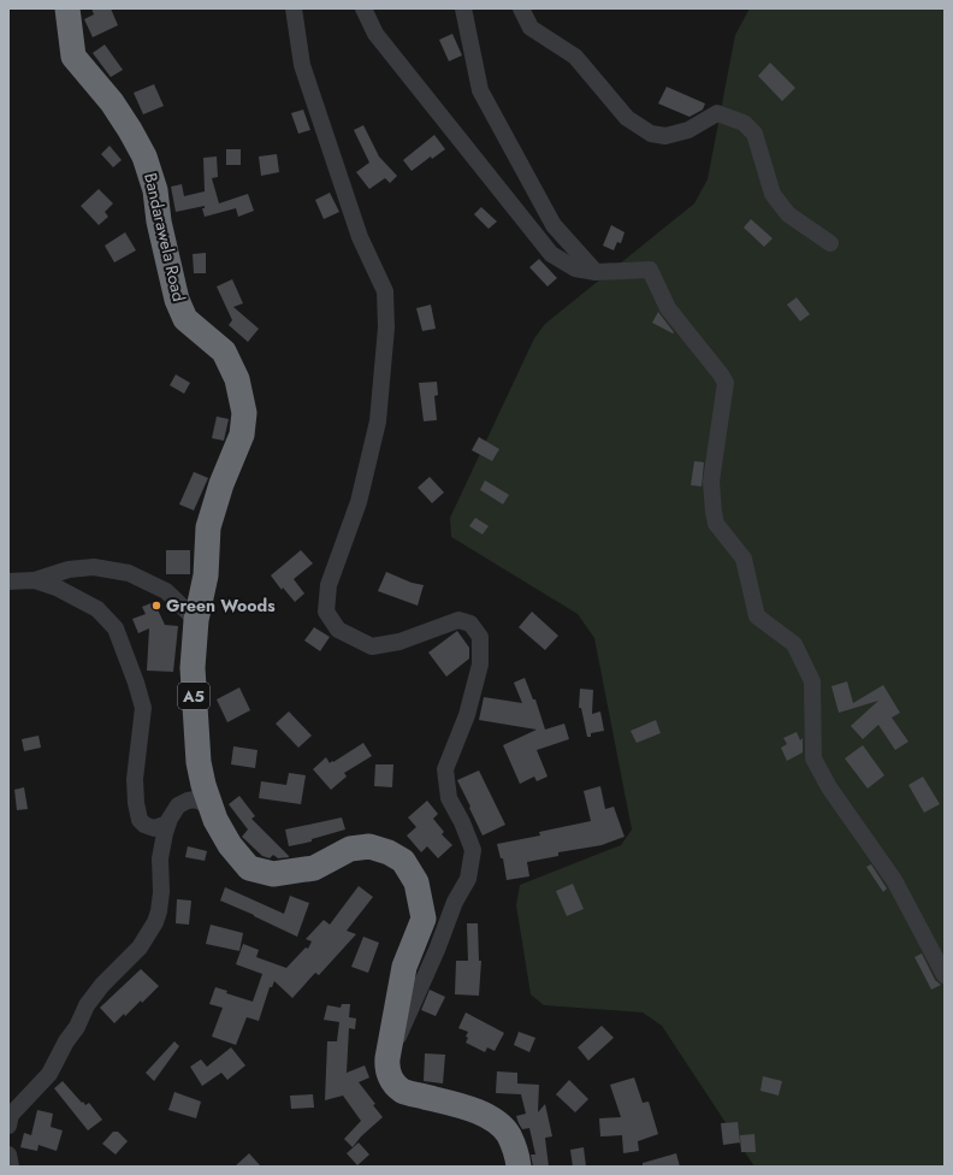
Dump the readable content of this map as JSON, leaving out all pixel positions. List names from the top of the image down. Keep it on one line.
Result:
{"streets":{"highway":["Bandarawela Road","A5"]},"places":["Green Woods"]}
